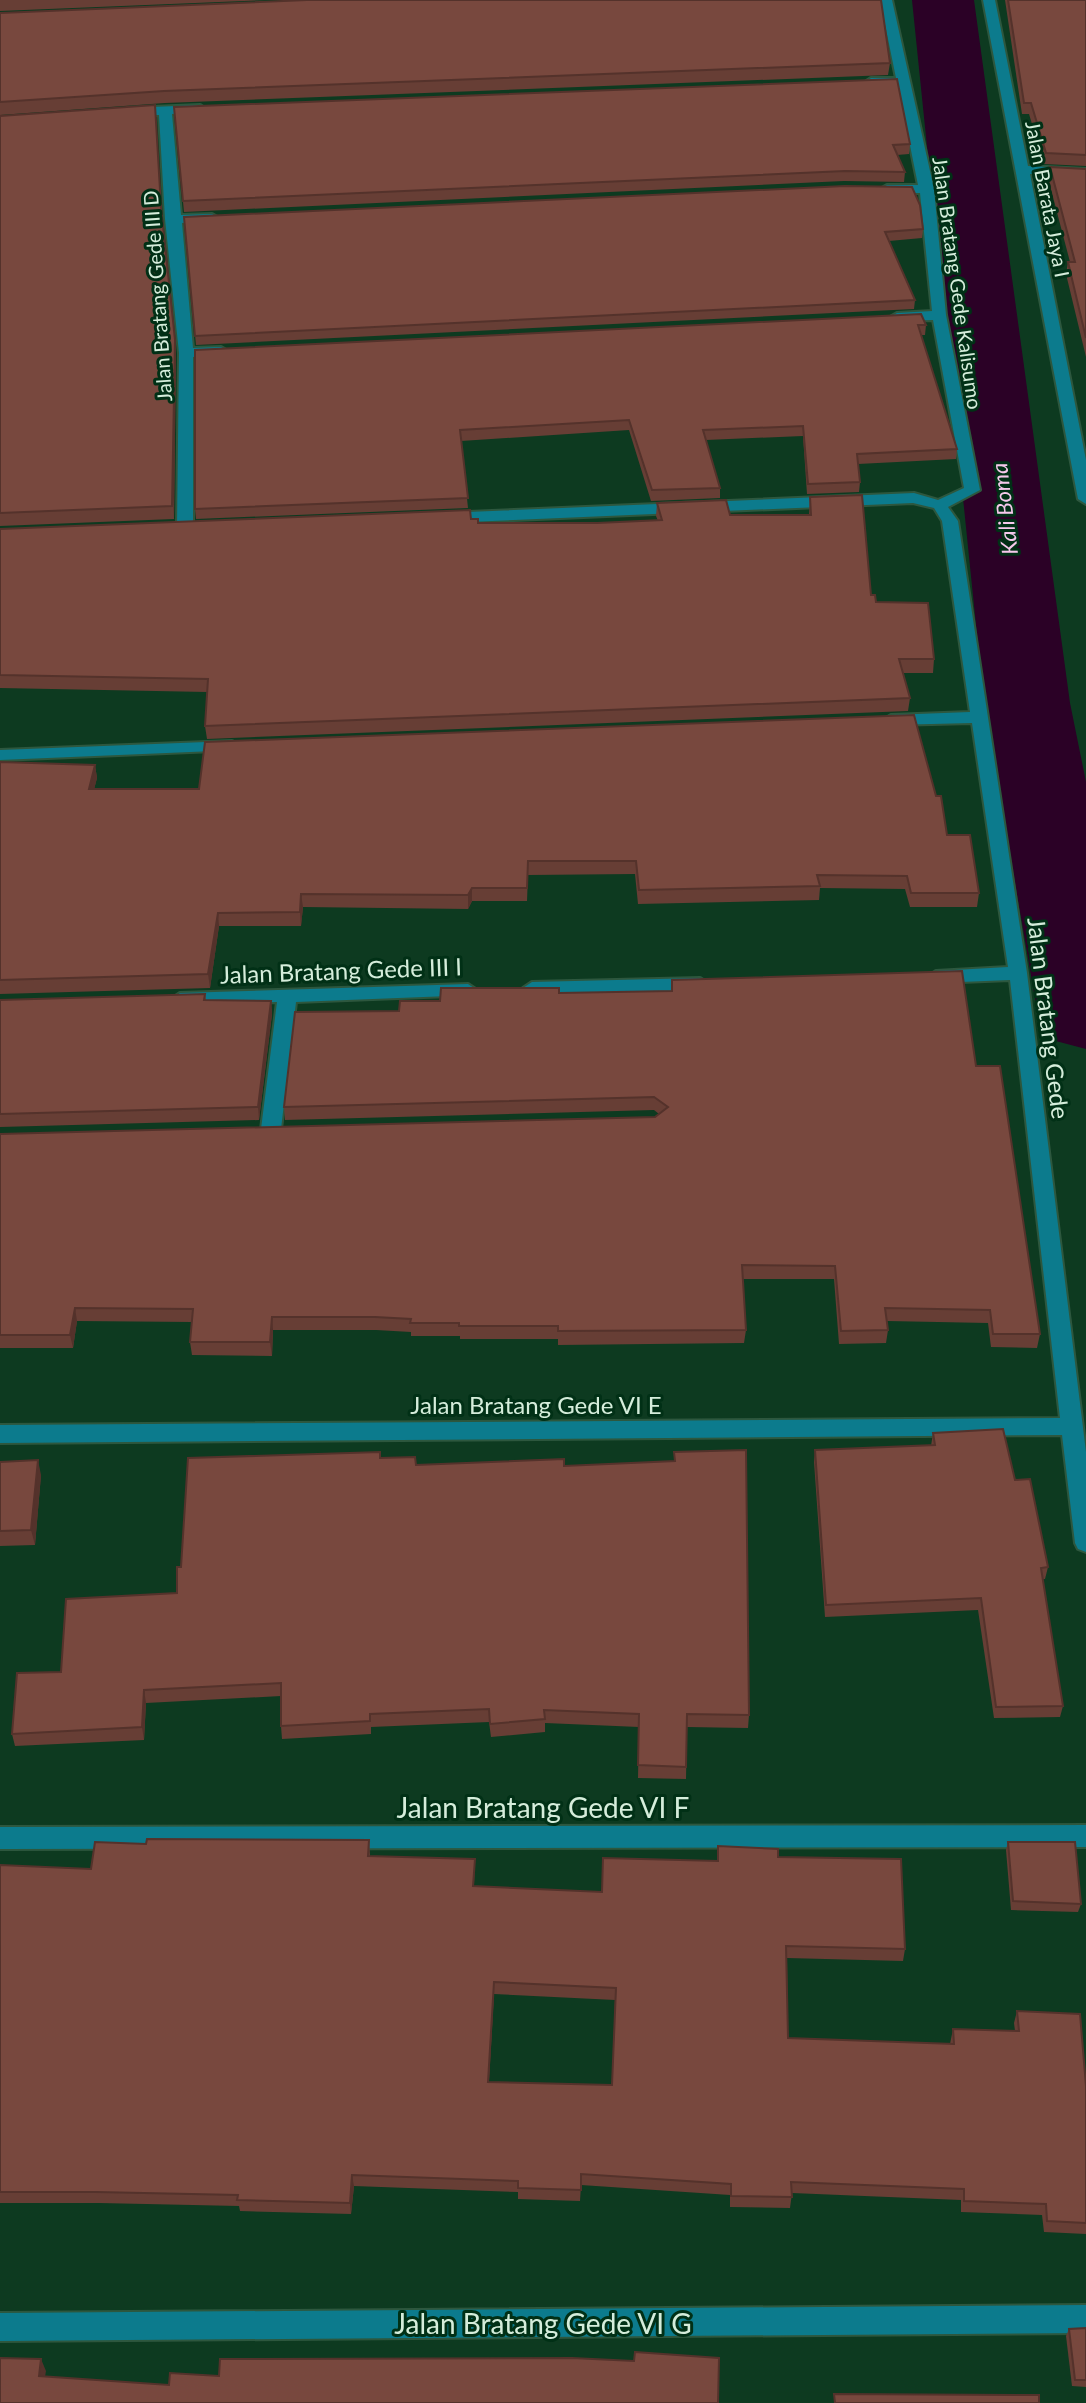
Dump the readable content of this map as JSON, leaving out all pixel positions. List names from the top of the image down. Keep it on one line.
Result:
{"streets":{"street":["Jalan Barata Jaya I","Jalan Bratang Gede Kalisumo","Jalan Bratang Gede III D","Jalan Bratang Gede III I","Jalan Bratang Gede","Jalan Bratang Gede VI E","Jalan Bratang Gede VI F","Jalan Bratang Gede VI G"]},"crossings":[["Jalan Bratang Gede Kalisumo","Jalan Bratang Gede"],["Jalan Bratang Gede","Jalan Bratang Gede VI E"]],"water":["Kali Boma"]}
